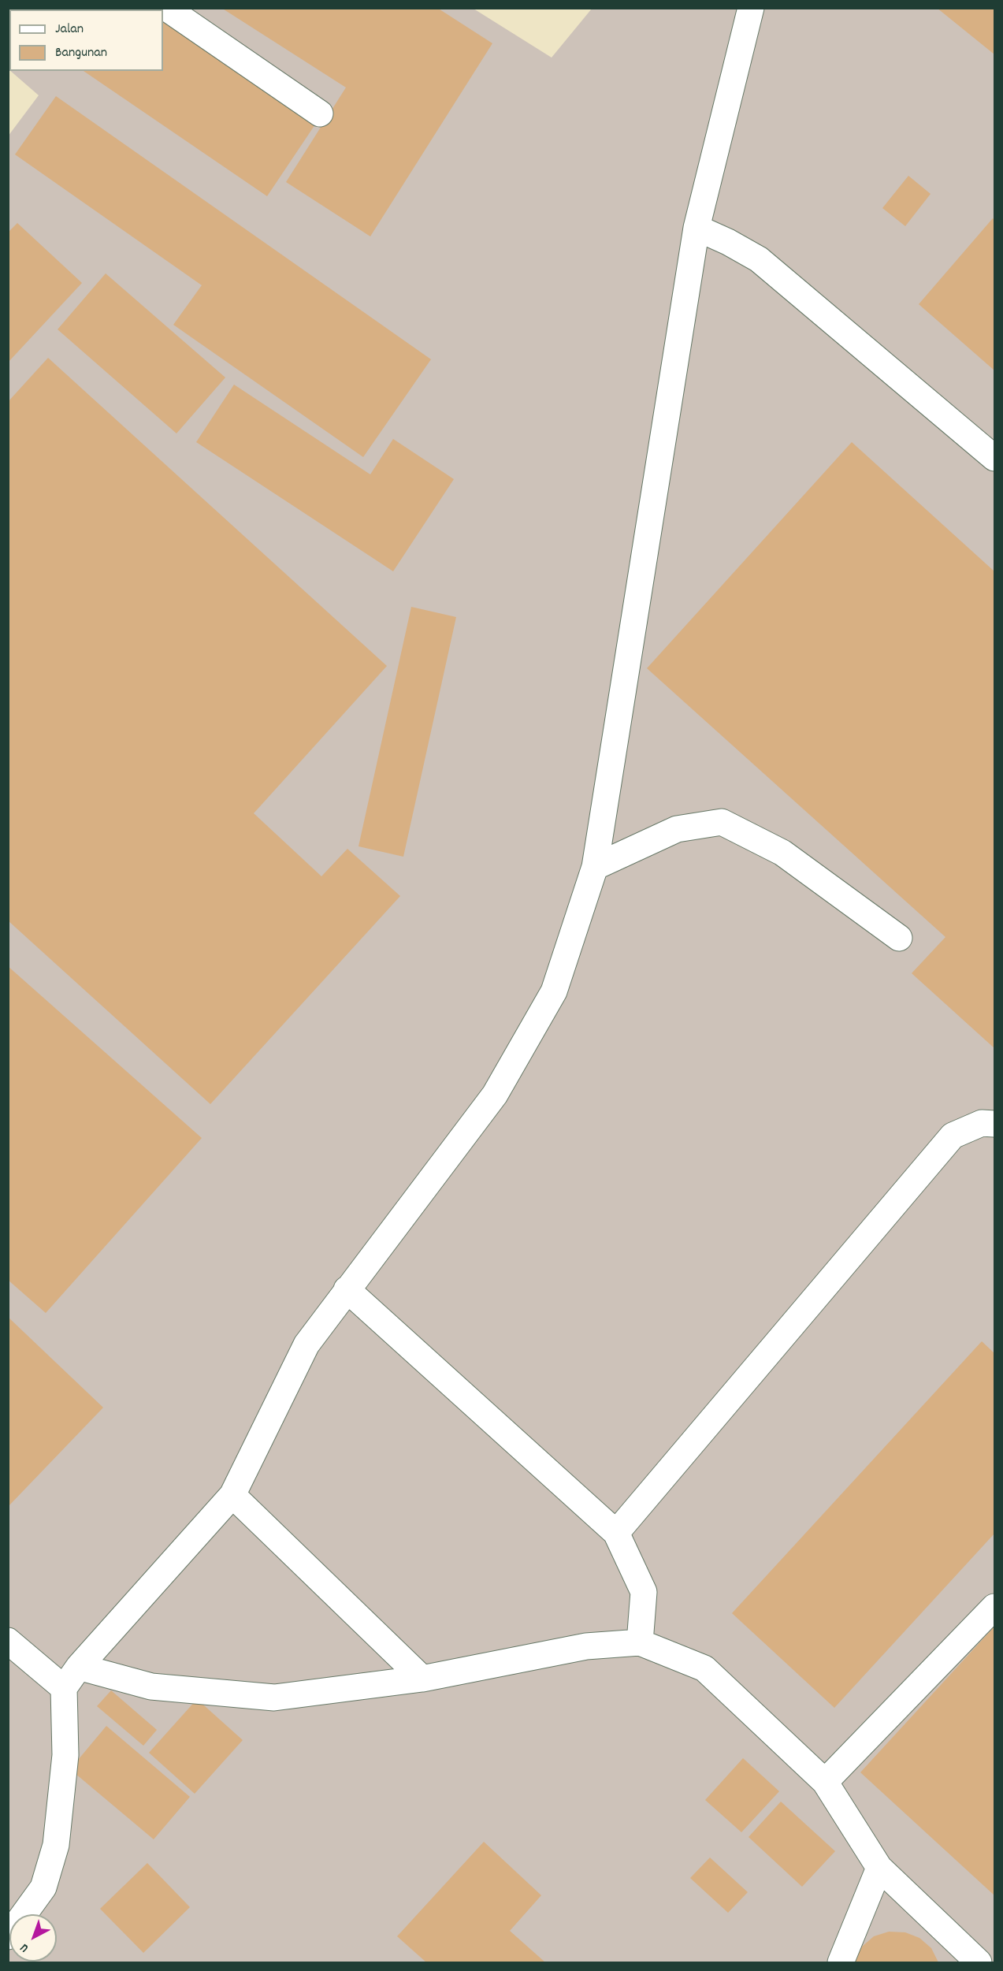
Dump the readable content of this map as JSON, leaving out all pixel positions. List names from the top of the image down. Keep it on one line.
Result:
{"legend":["Jalan","Bangunan"],"north":"bottom left"}
